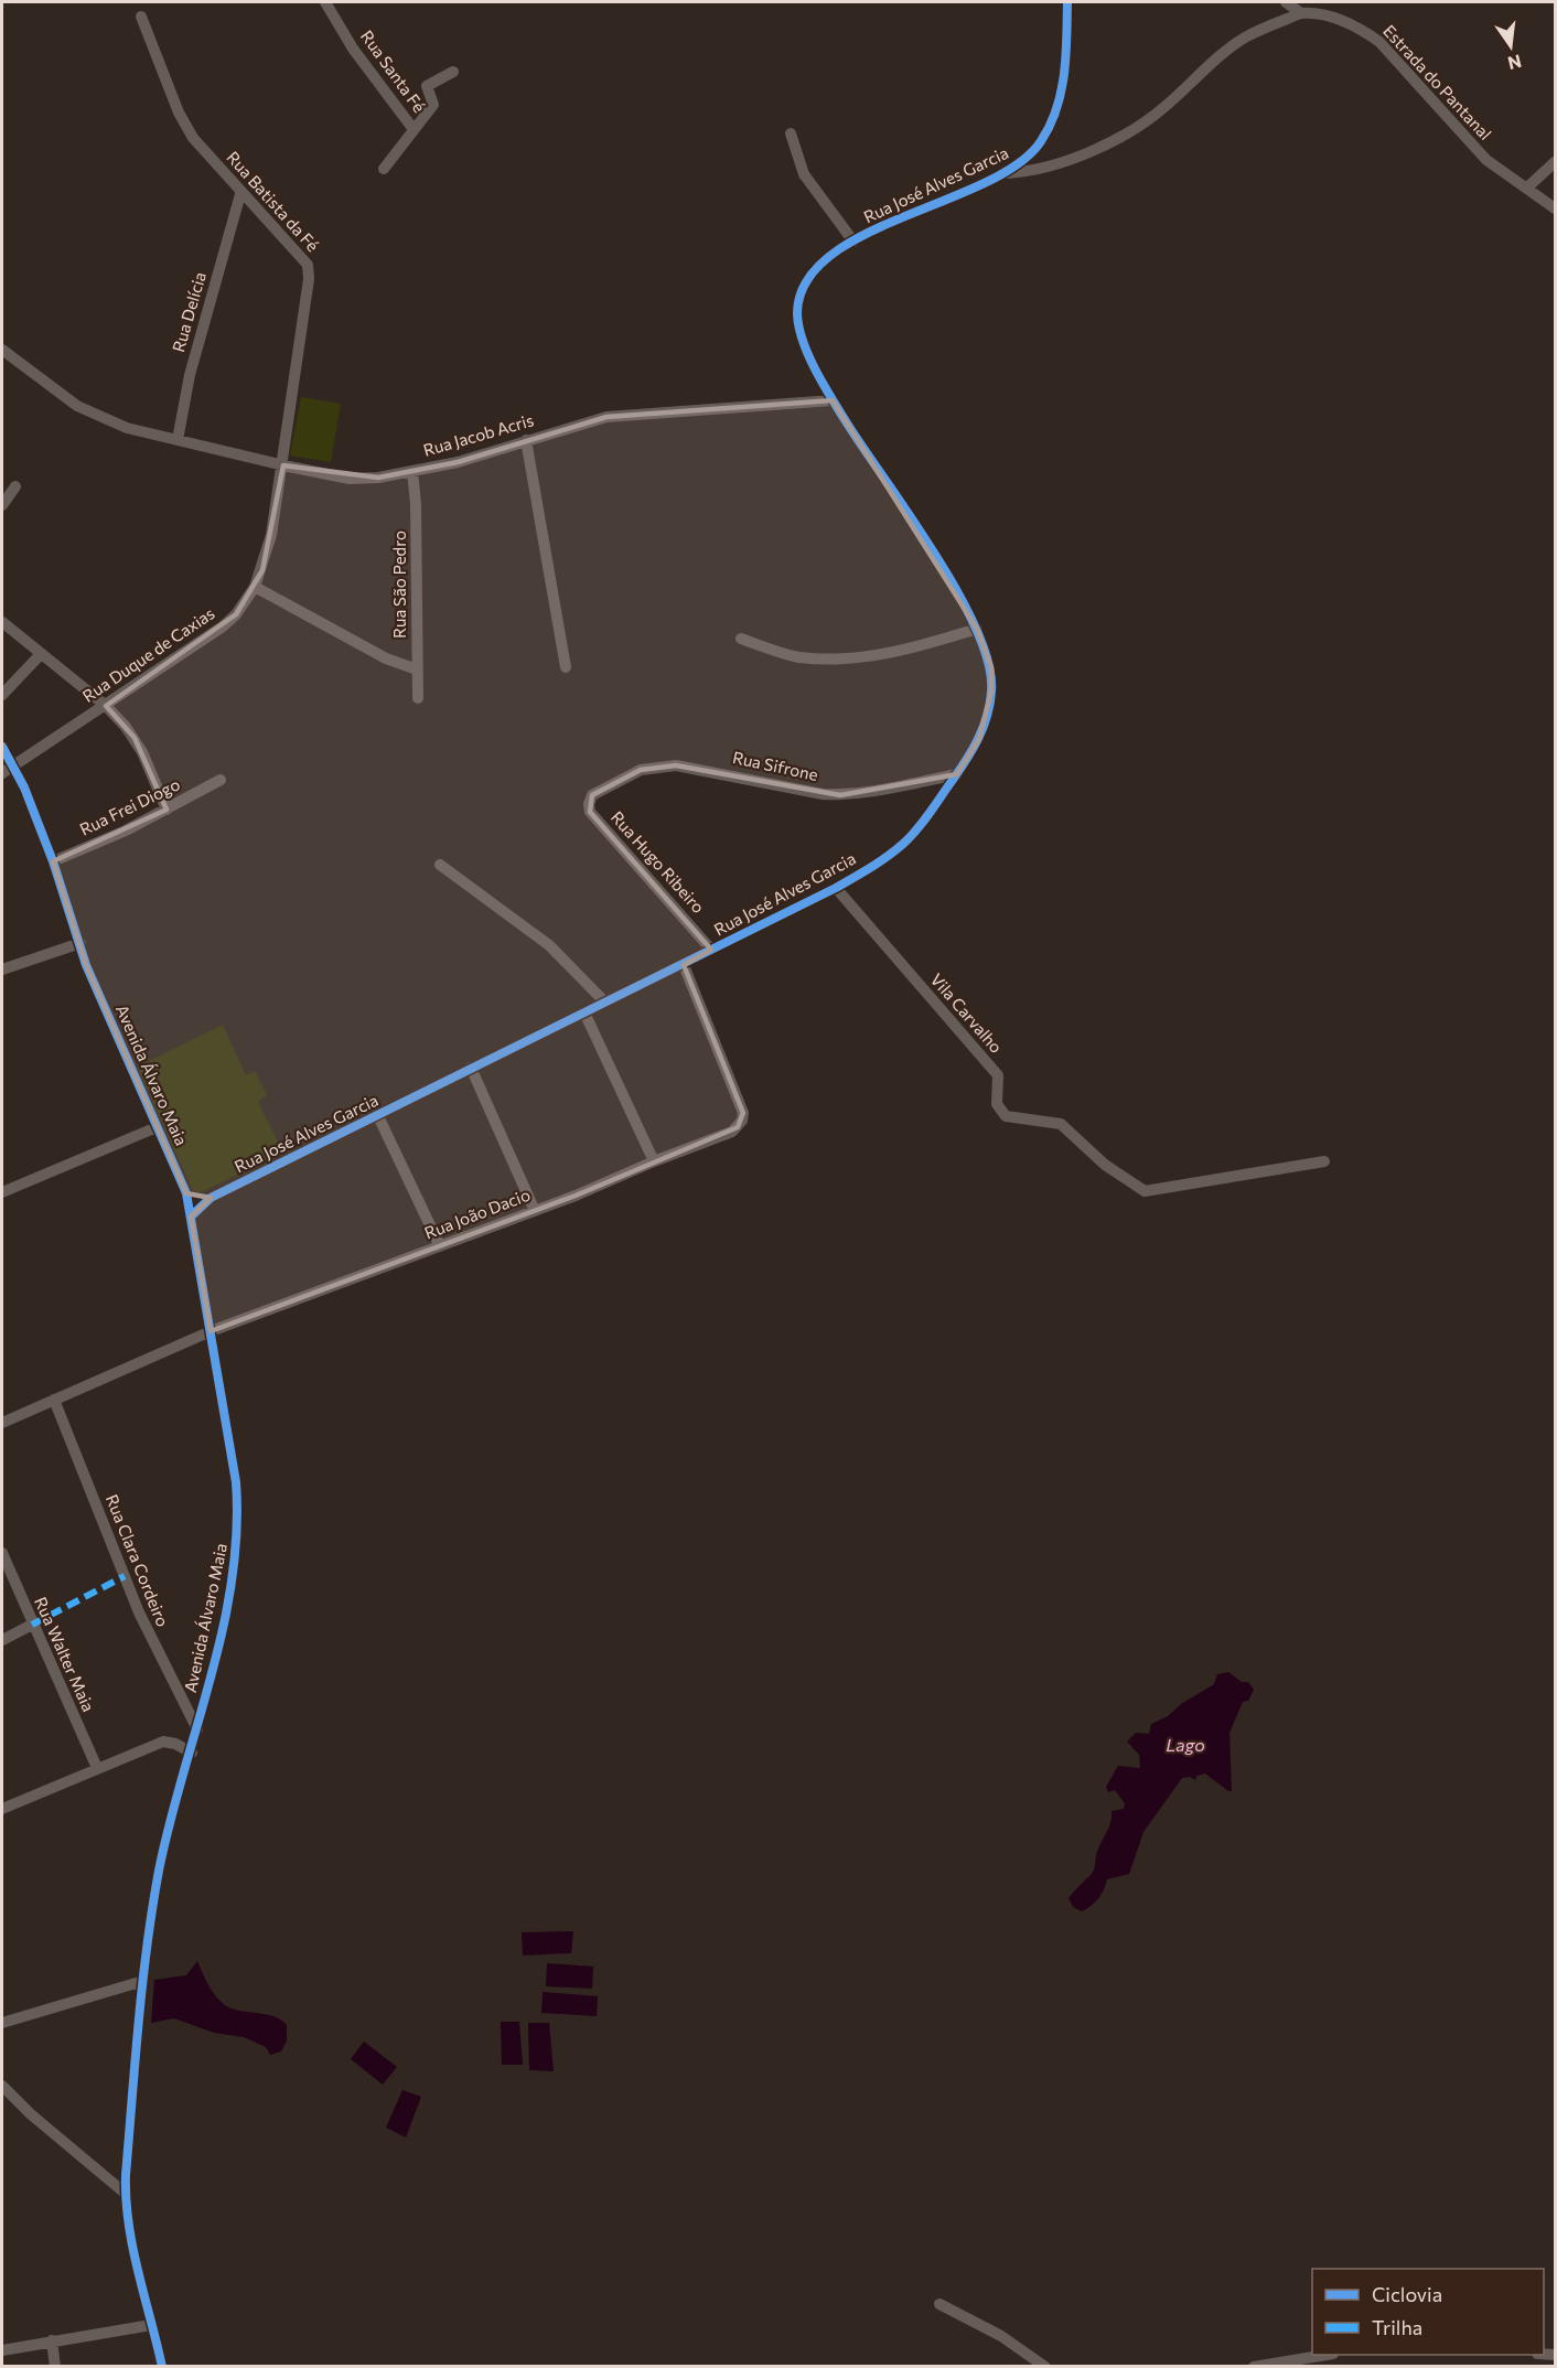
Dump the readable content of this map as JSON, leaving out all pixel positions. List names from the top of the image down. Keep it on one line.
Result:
{"streets":{"street":["Rua Santa Fé","Estrada do Pantanal","Rua José Alves Garcia","Rua Batista da Fé","Rua Delícia","Rua Jacob Acris","Rua São Pedro","Rua Duque de Caxias","Rua Sifrone","Rua Frei Diogo","Rua Hugo Ribeiro","Vila Carvalho","Avenida Álvaro Maia","Rua João Dacio","Rua Clara Cordeiro","Rua Walter Maia"]},"crossings":[["Estrada do Pantanal","Rua José Alves Garcia"],["Rua José Alves Garcia","Rua Jacob Acris"],["Rua José Alves Garcia","Rua Sifrone"],["Rua José Alves Garcia","Rua Hugo Ribeiro"],["Rua José Alves Garcia","Vila Carvalho"],["Rua José Alves Garcia","Avenida Álvaro Maia"],["Rua José Alves Garcia","Rua João Dacio"],["Rua Batista da Fé","Rua Delícia"],["Rua Batista da Fé","Rua Jacob Acris"],["Rua Batista da Fé","Rua Duque de Caxias"],["Rua Delícia","Rua Jacob Acris"],["Rua Jacob Acris","Rua São Pedro"],["Rua Jacob Acris","Rua Duque de Caxias"],["Rua Duque de Caxias","Avenida Álvaro Maia"],["Rua Sifrone","Rua Hugo Ribeiro"],["Rua Frei Diogo","Avenida Álvaro Maia"],["Avenida Álvaro Maia","Rua João Dacio"],["Avenida Álvaro Maia","Rua Clara Cordeiro"],["Rua João Dacio","Rua Clara Cordeiro"]],"water":["Lago"],"legend":["Ciclovia","Trilha"],"north":"bottom"}
